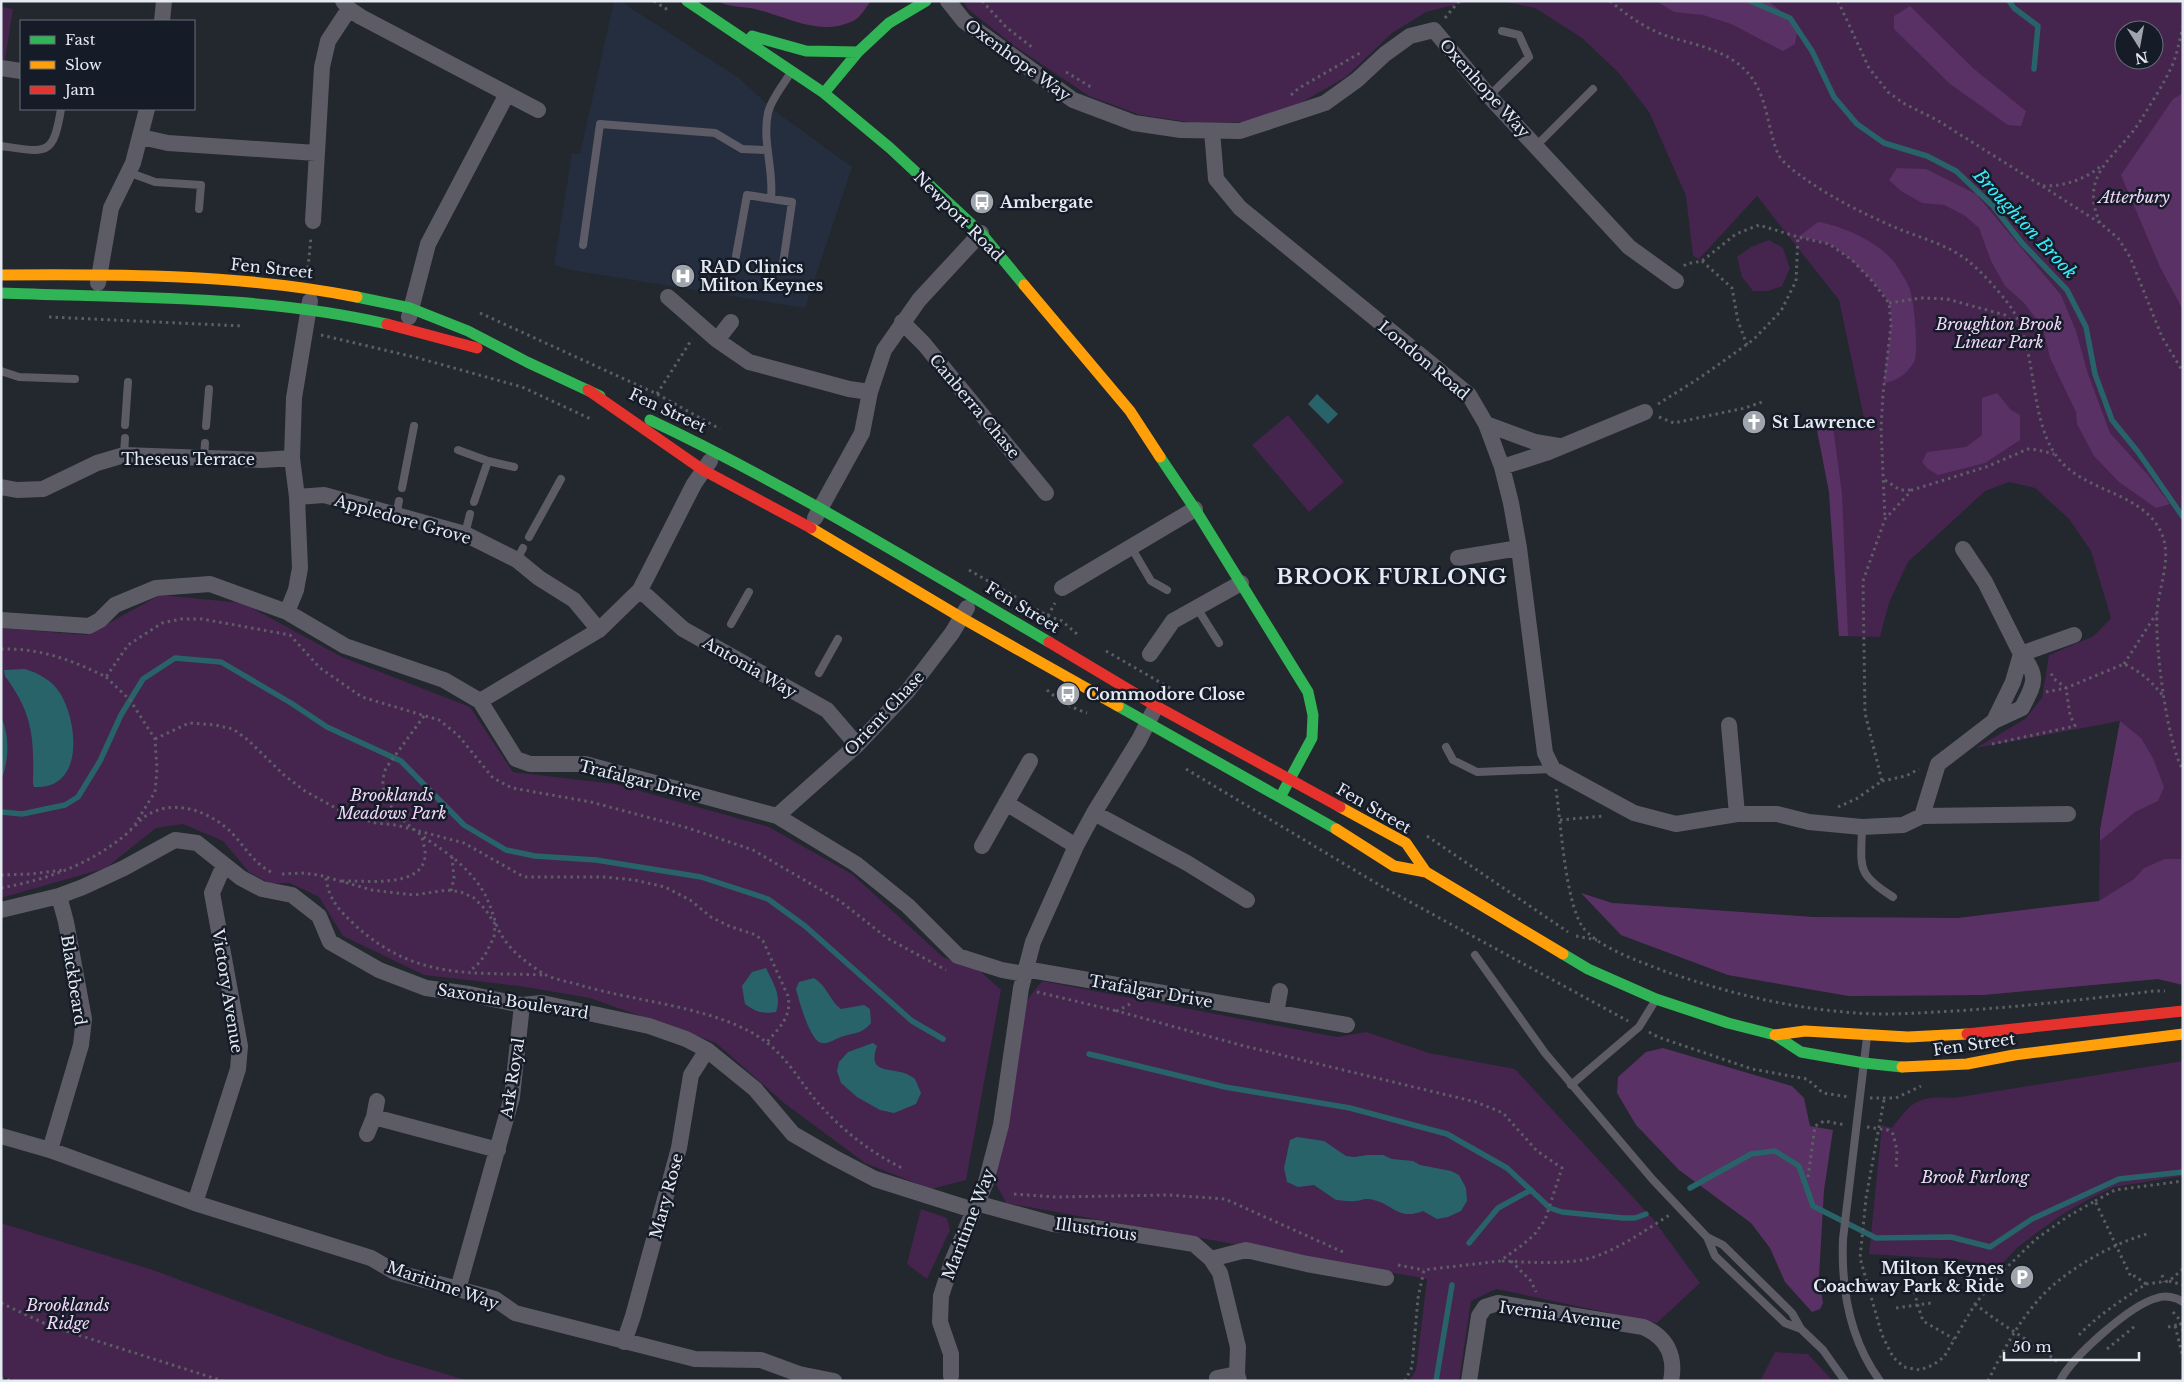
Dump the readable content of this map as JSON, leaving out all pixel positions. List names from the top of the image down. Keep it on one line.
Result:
{"streets":{"street":["Oxenhope Way","Newport Road","Fen Street","London Road","Canberra Chase","Theseus Terrace","Appledore Grove","Antonia Way","Orient Chase","Trafalgar Drive","Blackbeard","Victory Avenue","Saxonia Boulevard","Ark Royal","Mary Rose","Maritime Way","Illustrious","Ivernia Avenue"]},"crossings":[["Oxenhope Way","London Road"],["Newport Road","Fen Street"],["Fen Street","Orient Chase"],["Antonia Way","Orient Chase"],["Orient Chase","Trafalgar Drive"],["Trafalgar Drive","Maritime Way"],["Blackbeard","Saxonia Boulevard"],["Blackbeard","Maritime Way"],["Victory Avenue","Saxonia Boulevard"],["Victory Avenue","Maritime Way"],["Saxonia Boulevard","Ark Royal"],["Saxonia Boulevard","Mary Rose"],["Saxonia Boulevard","Maritime Way"],["Saxonia Boulevard","Illustrious"],["Ark Royal","Maritime Way"],["Mary Rose","Maritime Way"],["Maritime Way","Illustrious"]],"districts":["BROOK FURLONG"],"water":["Broughton Brook"],"parks":["Atterbury","Broughton Brook Linear Park","Brooklands Meadows Park","Brook Furlong","Brooklands Ridge"],"places":{"bus stop":["Ambergate","Commodore Close"],"hospital":["RAD Clinics Milton Keynes"],"church":["St Lawrence"],"parking":["Milton Keynes Coachway Park & Ride"]},"legend":["Fast","Slow","Jam"],"scale_bar":"50 m","north":"bottom"}
